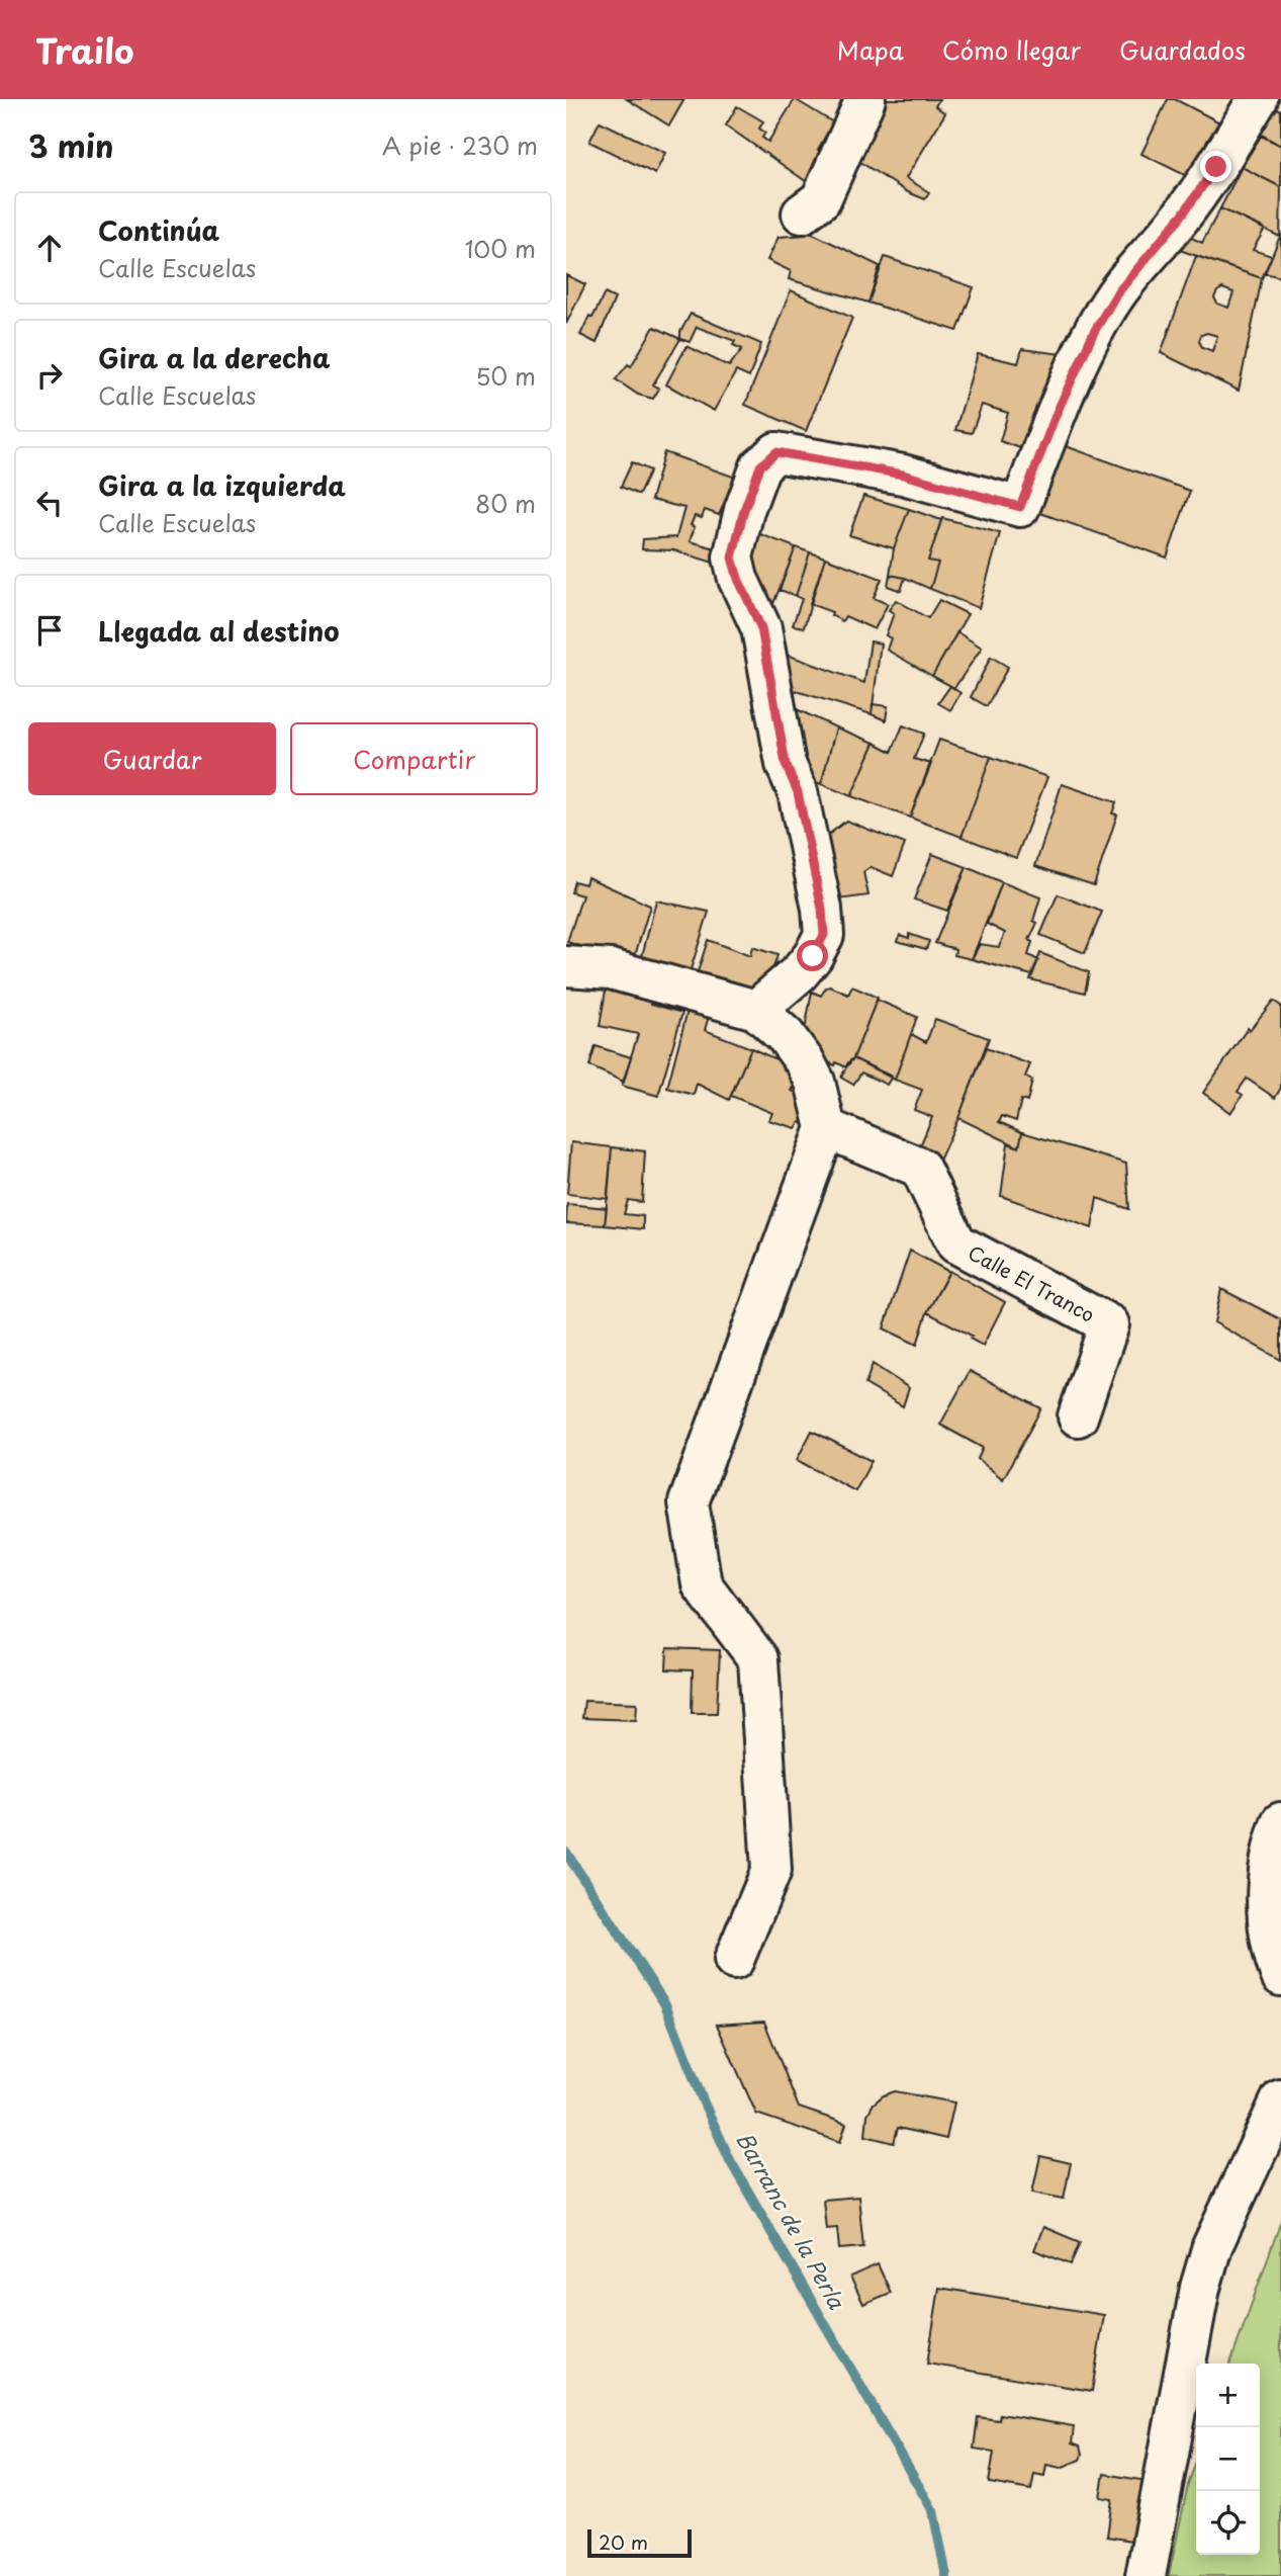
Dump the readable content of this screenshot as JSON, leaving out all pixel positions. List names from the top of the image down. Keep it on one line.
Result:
{"streets":{"street":["Calle El Tranco"]},"water":["Barranc de la Perla"],"scale_bar":"20 m","page":{"header":"Trailo","nav":["Mapa","Cómo llegar","Guardados"],"heading":["3 min","A pie · 230 m"],"list":[["Continúa","Calle Escuelas","100 m"],["Gira a la derecha","Calle Escuelas","50 m"],["Gira a la izquierda","Calle Escuelas","80 m"],"Llegada al destino"],"buttons":["Guardar","Compartir"],"map_buttons":["+","−"],"scale":"20 m"}}
